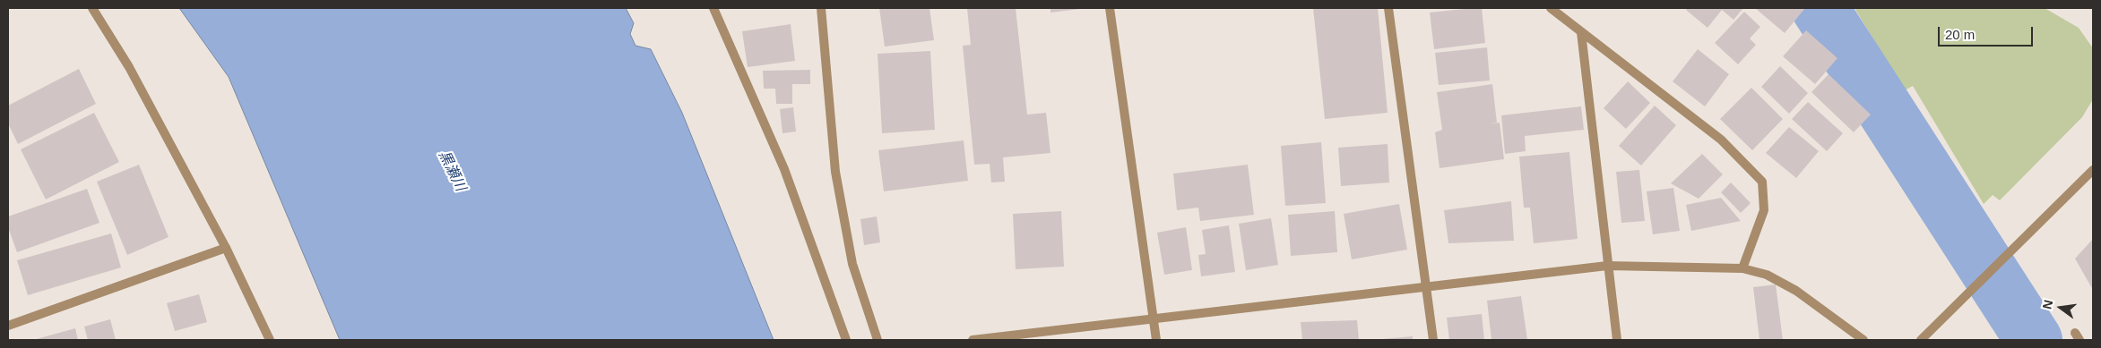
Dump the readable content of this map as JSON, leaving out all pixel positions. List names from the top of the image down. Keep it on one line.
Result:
{"water":["黒瀬川"],"scale_bar":"20 m","north":"left"}
